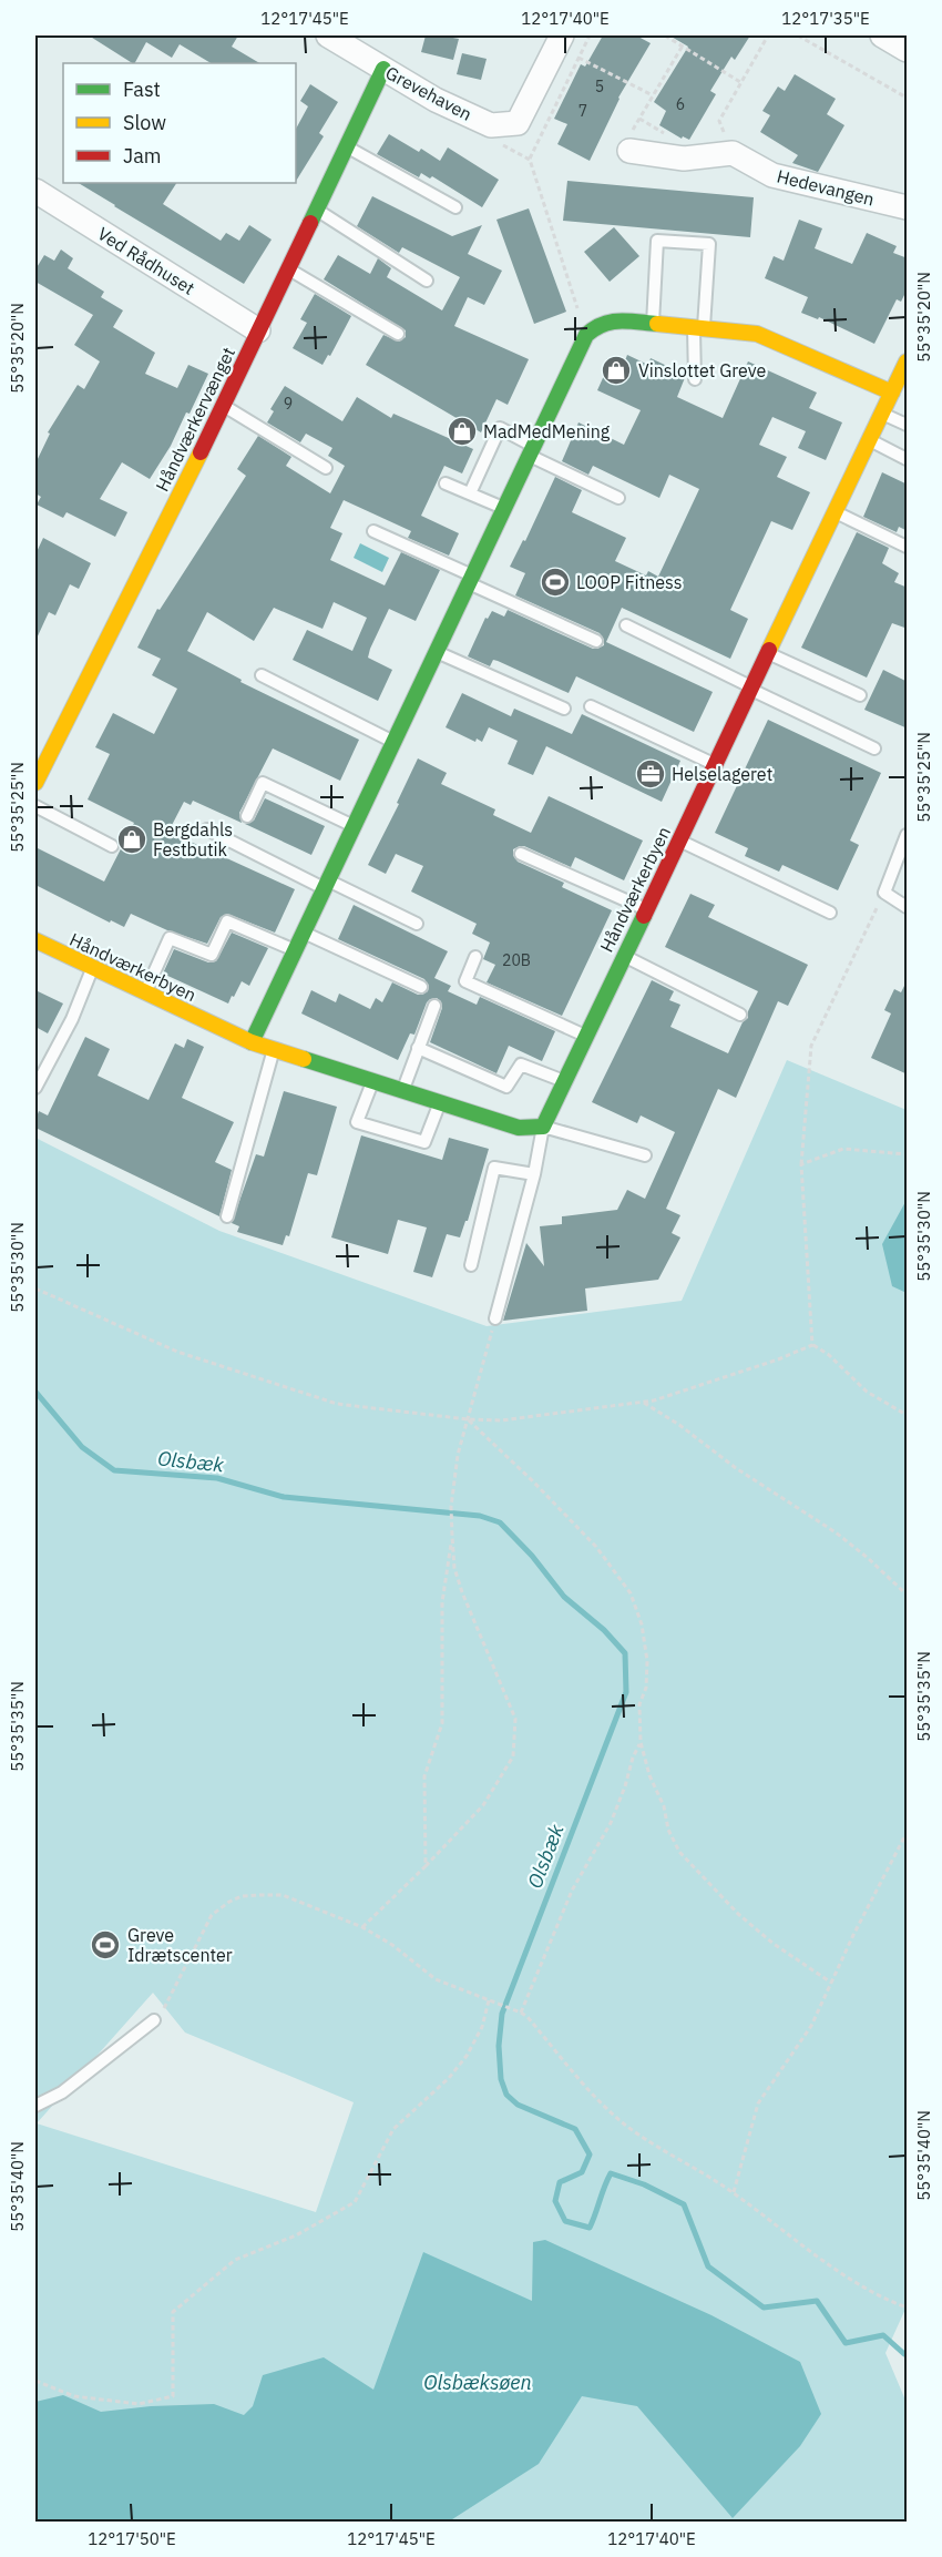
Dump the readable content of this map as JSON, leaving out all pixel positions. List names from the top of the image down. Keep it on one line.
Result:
{"streets":{"street":["Grevehaven","Hedevangen","Ved Rådhuset","Håndværkervænget","Håndværkerbyen"]},"crossings":[["Grevehaven","Håndværkervænget"],["Ved Rådhuset","Håndværkervænget"]],"water":["Olsbæk","Olsbæksøen"],"places":{"shop":["Vinslottet Greve","MadMedMening","Bergdahls Festbutik"],"sports":["LOOP Fitness","Greve Idrætscenter"],"office":["Helselageret"]},"house_numbers":["5","6","7","9","20B"],"legend":["Fast","Slow","Jam"],"coordinates":["12°17'45\"E","12°17'40\"E","12°17'35\"E","55°35'20\"N","55°35'25\"N","55°35'30\"N","55°35'35\"N","55°35'40\"N","12°17'50\"E"]}
